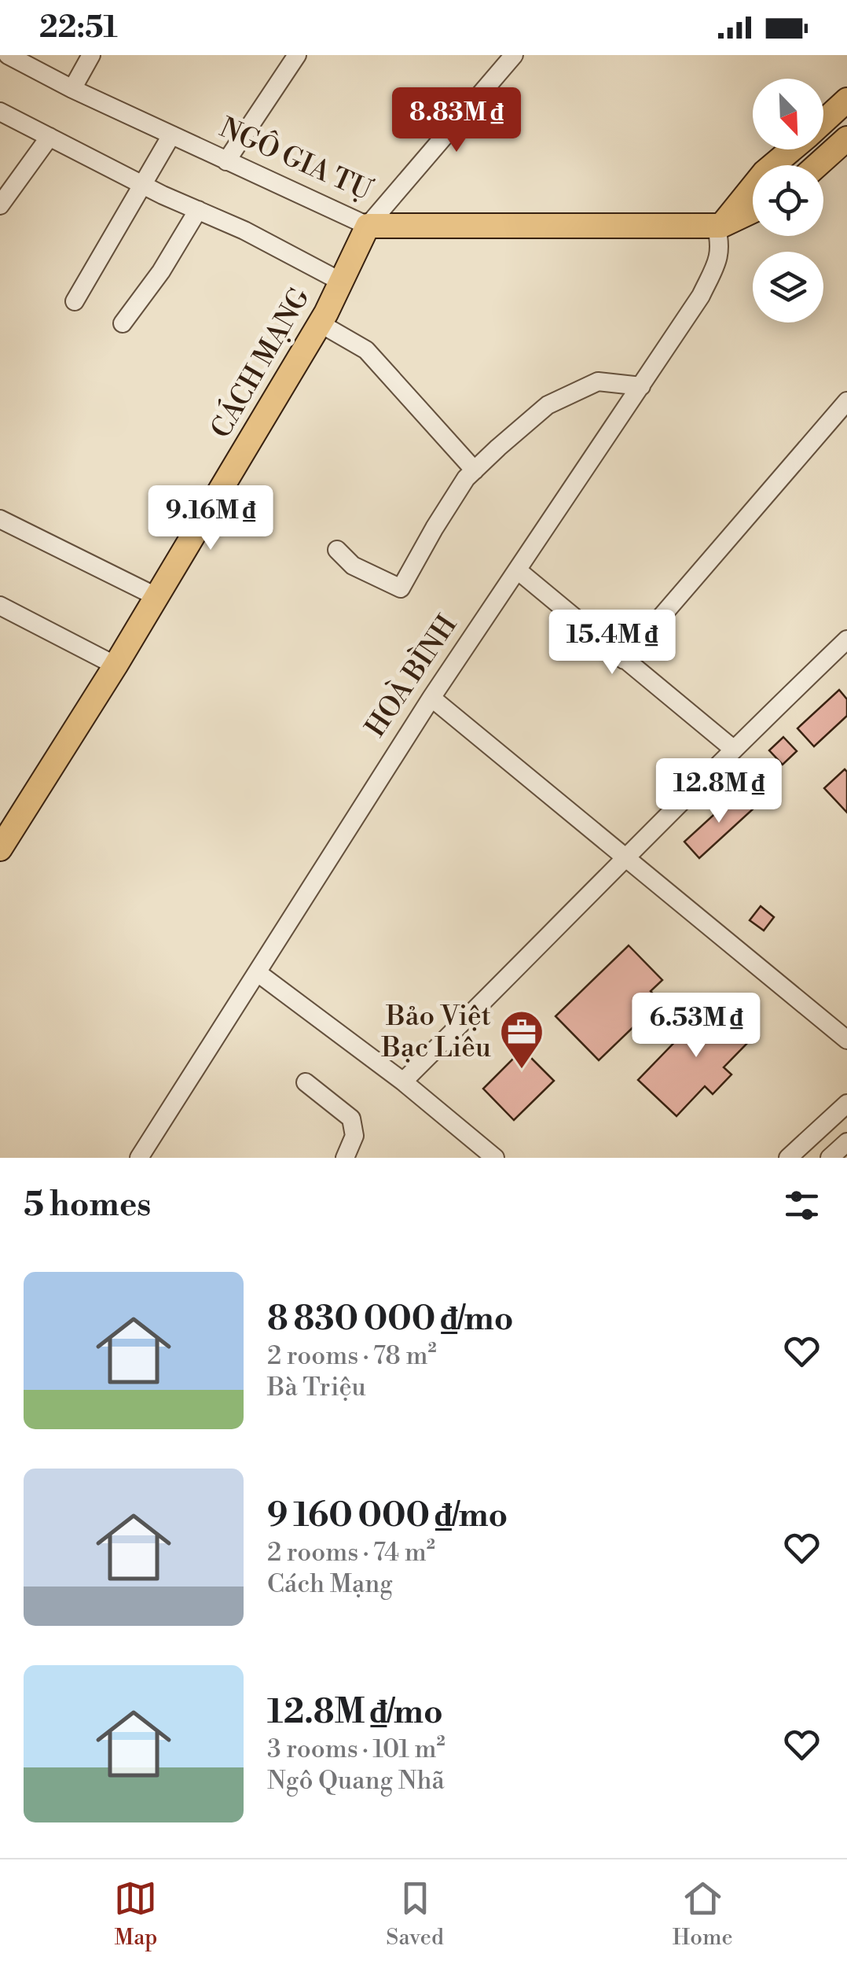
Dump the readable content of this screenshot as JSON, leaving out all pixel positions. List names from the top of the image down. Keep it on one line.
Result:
{"streets":{"main road":["NGÔ GIA TỰ","CÁCH MẠNG"],"street":["HOÀ BÌNH"]},"crossings":[["NGÔ GIA TỰ","CÁCH MẠNG"],["NGÔ GIA TỰ","HOÀ BÌNH"]],"places":{"office":["Bảo Việt Bạc Liêu"]},"north":"bottom right","page":{"status":"22:51","price":["8.83M ₫","9.16M ₫","15.4M ₫","12.8M ₫","6.53M ₫"],"heading":"5 homes","list":[{"name":"8 830 000 ₫/mo","note":"2 rooms · 78 m² · Bà Triệu"},{"name":"9 160 000 ₫/mo","note":"2 rooms · 74 m² · Cách Mạng"},{"name":"12.8M ₫/mo","note":"3 rooms · 101 m² · Ngô Quang Nhã"}],"tabs":["Map","Saved","Home"]}}
